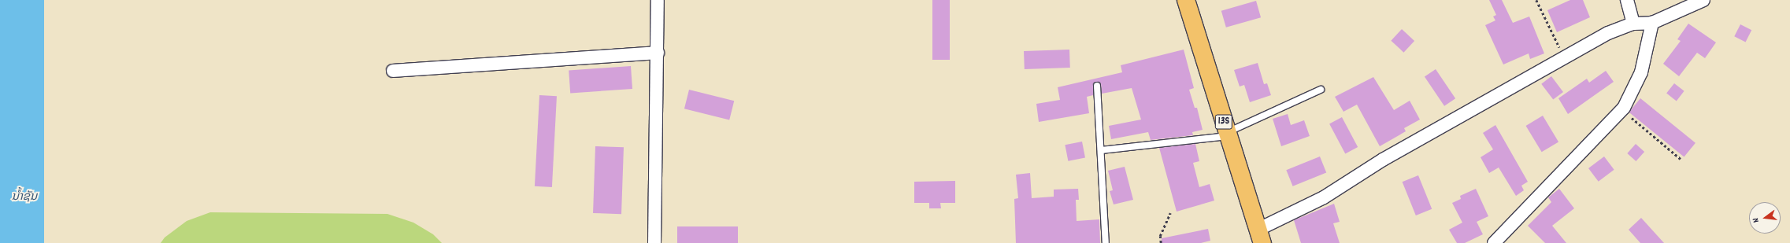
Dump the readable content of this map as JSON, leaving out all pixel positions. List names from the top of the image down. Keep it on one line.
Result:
{"streets":{"highway":["13S"]},"water":["ນ້ຳຊັນ"],"north":"left"}
